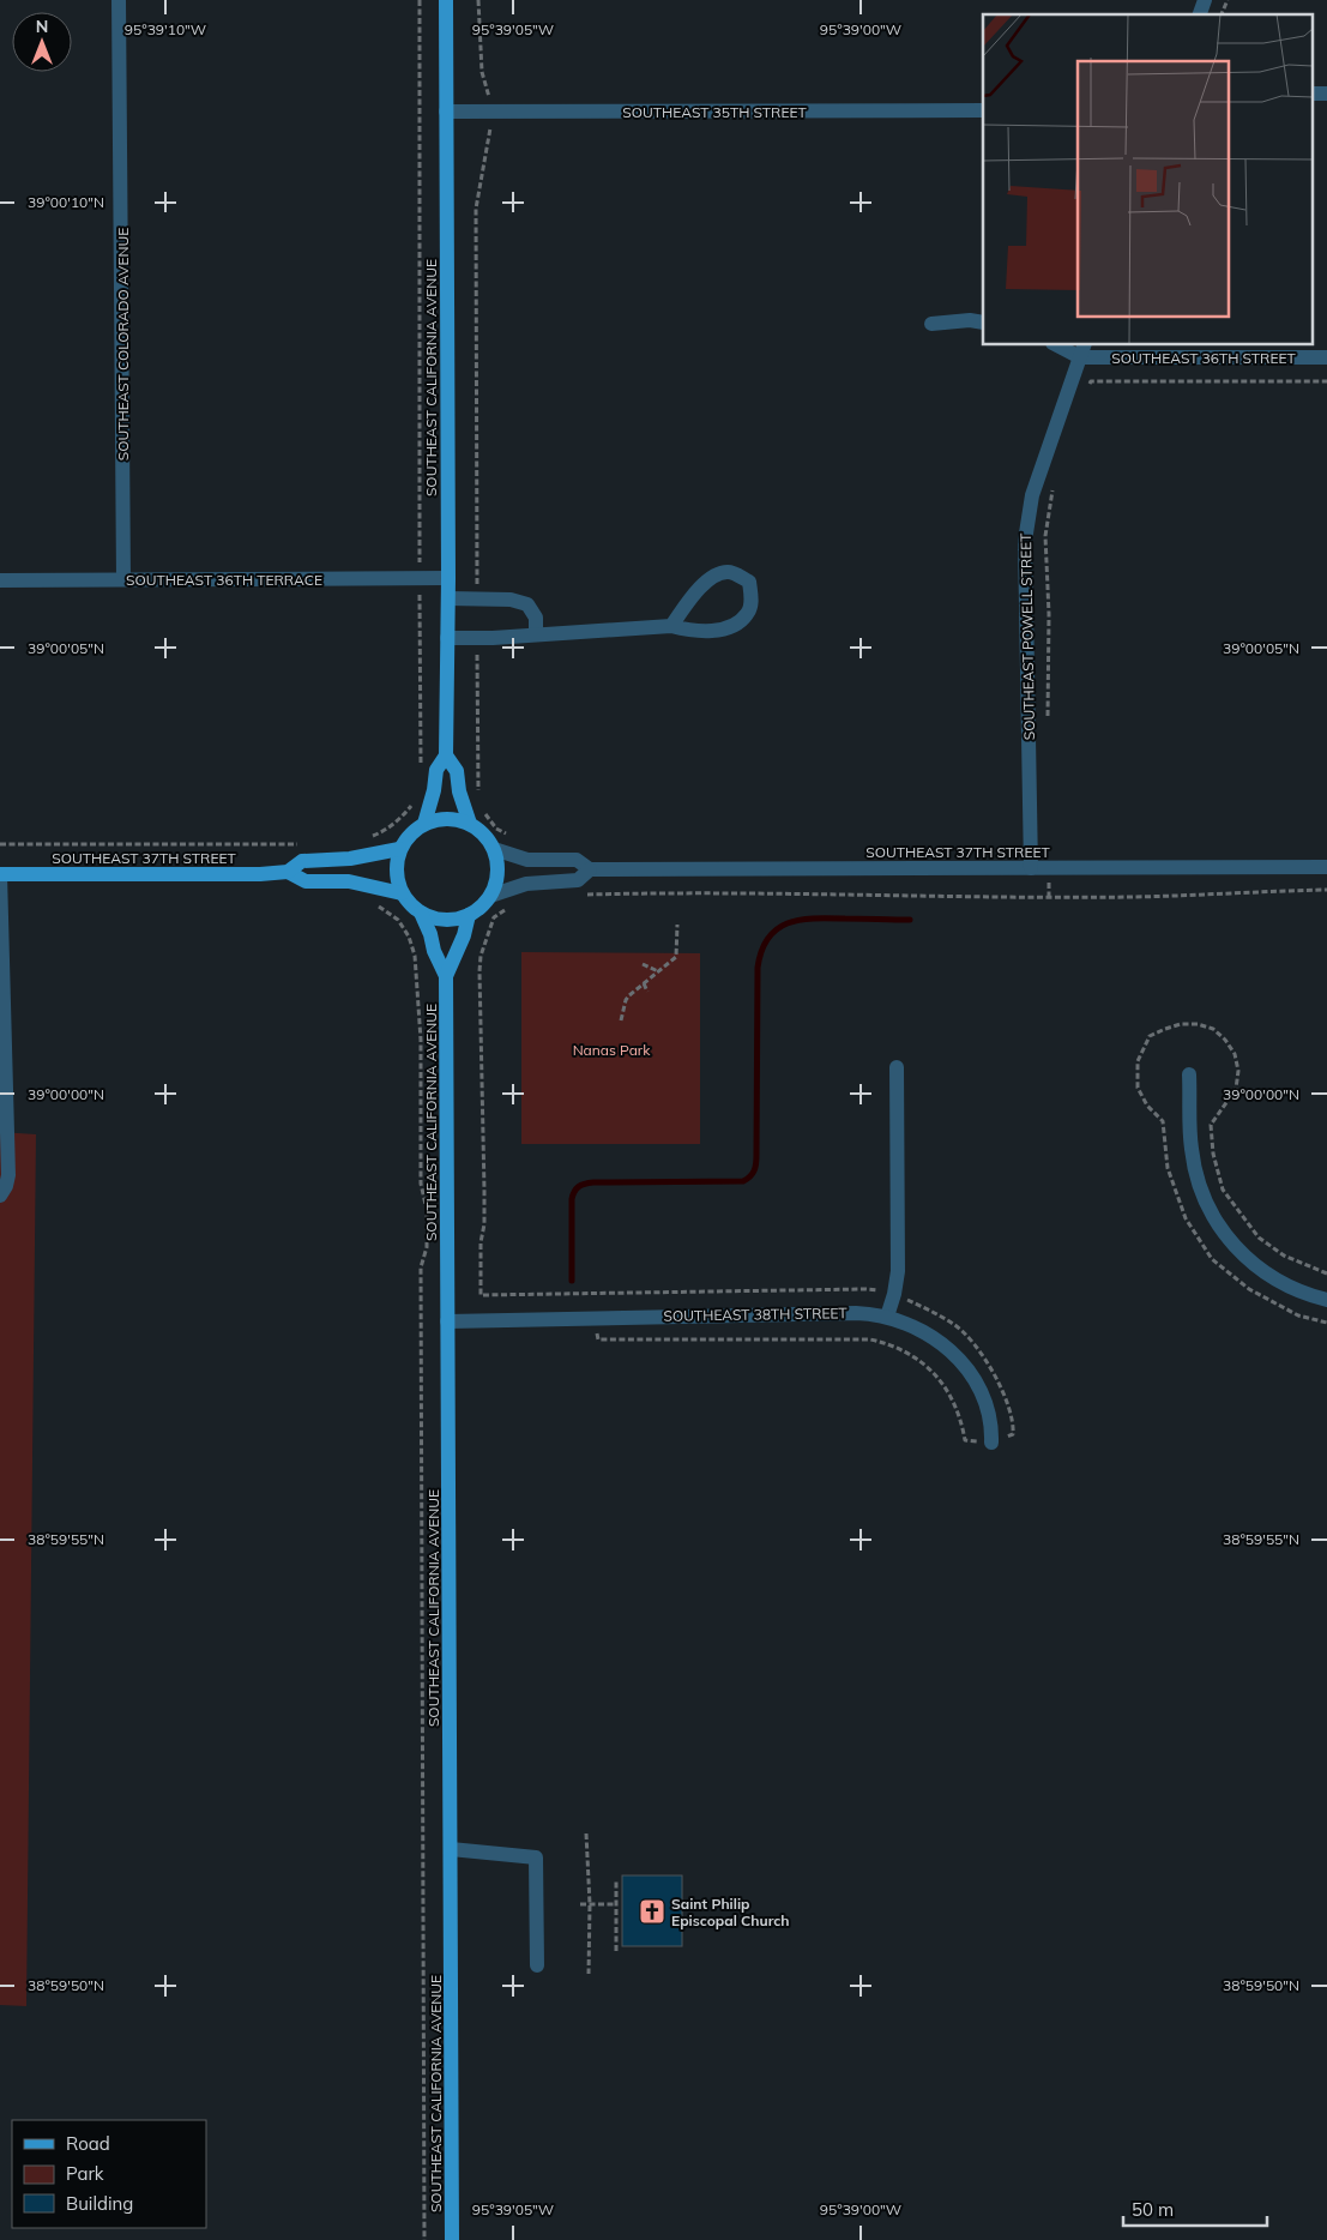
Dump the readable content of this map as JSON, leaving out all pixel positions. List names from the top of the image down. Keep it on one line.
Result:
{"streets":{"main road":["SOUTHEAST CALIFORNIA AVENUE","SOUTHEAST 37TH STREET"],"street":["SOUTHEAST 35TH STREET","SOUTHEAST COLORADO AVENUE","SOUTHEAST 36TH STREET","SOUTHEAST 36TH TERRACE","SOUTHEAST POWELL STREET","SOUTHEAST 38TH STREET"]},"crossings":[["SOUTHEAST 35TH STREET","SOUTHEAST CALIFORNIA AVENUE"],["SOUTHEAST COLORADO AVENUE","SOUTHEAST 36TH TERRACE"],["SOUTHEAST 36TH STREET","SOUTHEAST POWELL STREET"],["SOUTHEAST CALIFORNIA AVENUE","SOUTHEAST 36TH TERRACE"],["SOUTHEAST CALIFORNIA AVENUE","SOUTHEAST 37TH STREET"],["SOUTHEAST CALIFORNIA AVENUE","SOUTHEAST 38TH STREET"],["SOUTHEAST POWELL STREET","SOUTHEAST 37TH STREET"]],"parks":["Nanas Park"],"places":{"church":["Saint Philip Episcopal Church"]},"legend":["Road","Park","Building"],"scale_bar":"50 m","north":"top","coordinates":["95°39'10\"W","95°39'05\"W","95°39'00\"W","39°00'10\"N","39°00'05\"N","39°00'00\"N","38°59'55\"N","38°59'50\"N"]}
